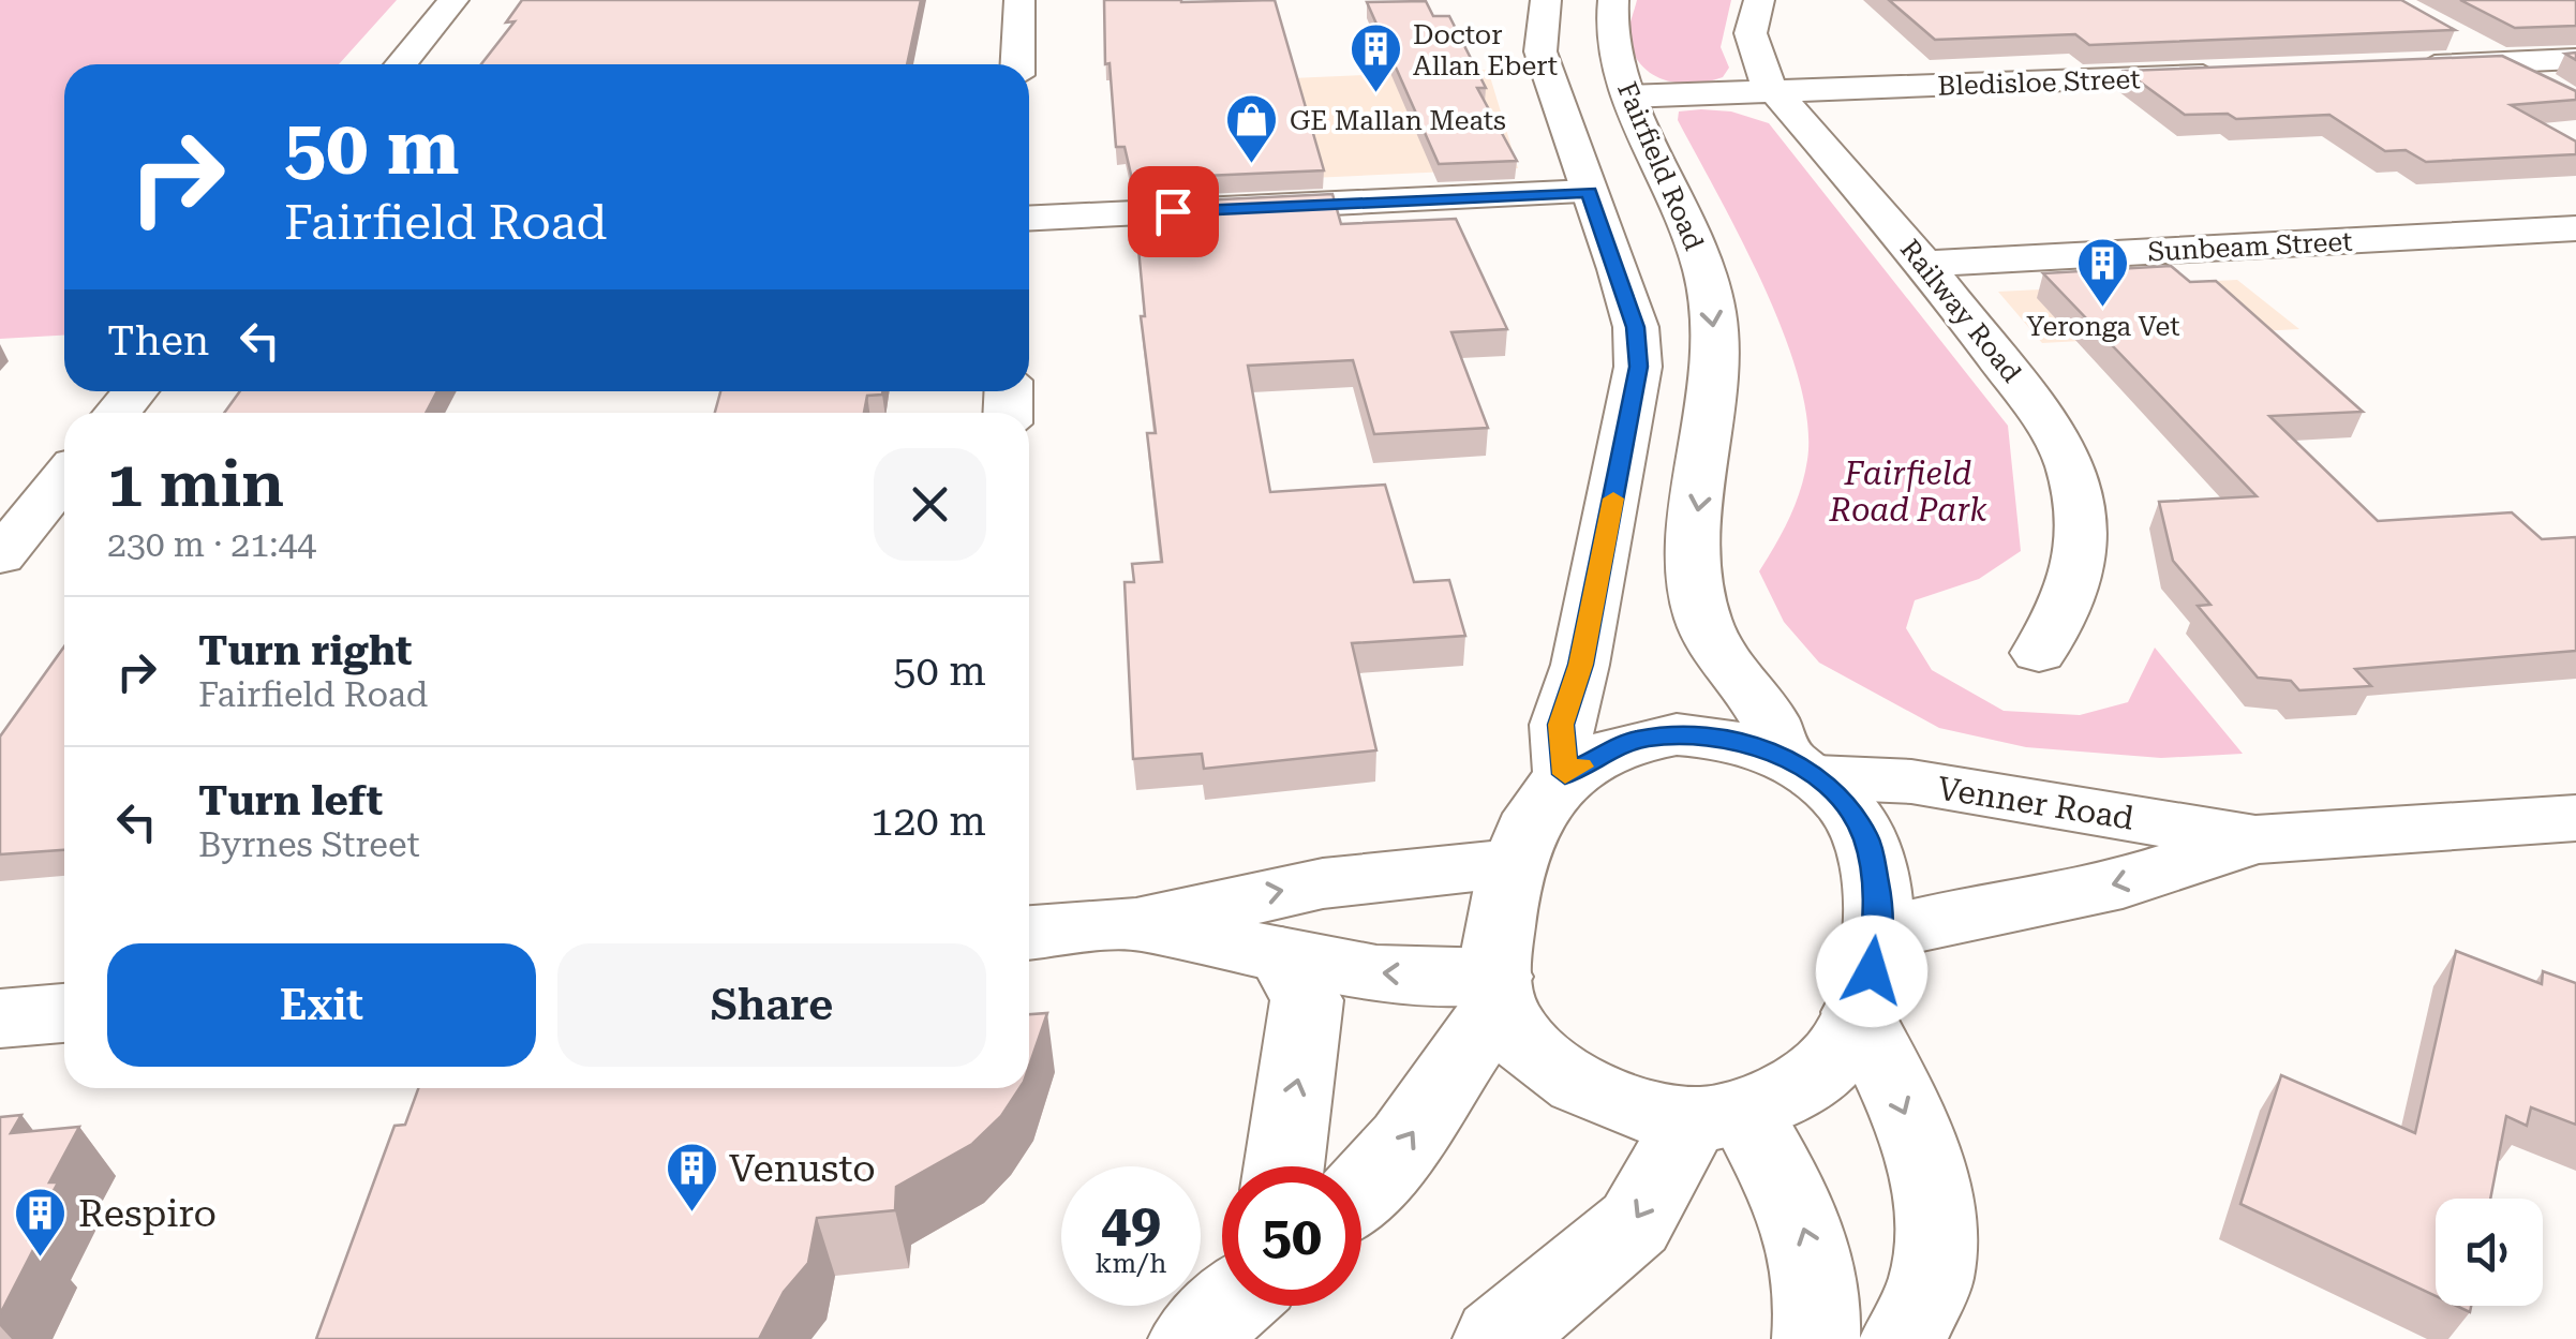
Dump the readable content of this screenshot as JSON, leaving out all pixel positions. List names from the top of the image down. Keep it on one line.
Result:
{"streets":{"street":["Bledisloe Street","Fairfield Road","Sunbeam Street","Railway Road","Venner Road"]},"crossings":[["Bledisloe Street","Fairfield Road"],["Bledisloe Street","Railway Road"],["Fairfield Road","Venner Road"],["Sunbeam Street","Railway Road"]],"parks":["Fairfield Road Park"],"places":{"building":["Doctor Allan Ebert","Yeronga Vet","Venusto","Respiro"],"shop":["GE Mallan Meats"]},"page":{"turn":["50 m","Fairfield Road"],"then":"Then","heading":["1 min","230 m · 21:44"],"list":[{"name":"Turn right","note":"Fairfield Road","value":"50 m"},{"name":"Turn left","note":"Byrnes Street","value":"120 m"}],"buttons":["Exit","Share"],"speed":"49 km/h","limit":"50"}}
